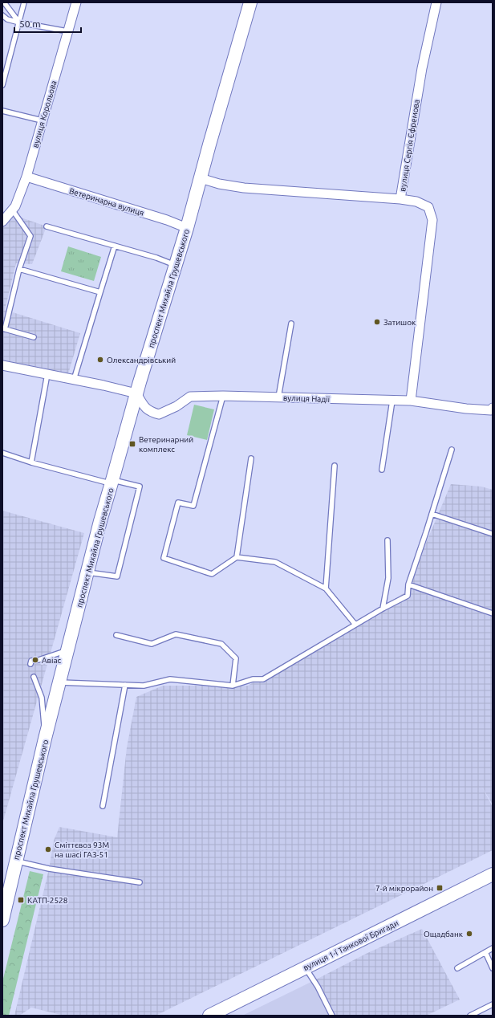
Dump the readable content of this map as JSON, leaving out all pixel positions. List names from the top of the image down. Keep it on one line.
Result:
{"streets":{"street":["вулиця Корольова","вулиця Сергія Єфремова","Ветеринарна вулиця","проспект Михайла Грушевського","вулиця Надії","вулиця 1-ї Танкової Бригади"]},"crossings":[["вулиця Корольова","Ветеринарна вулиця"],["вулиця Сергія Єфремова","вулиця Надії"],["Ветеринарна вулиця","проспект Михайла Грушевського"],["проспект Михайла Грушевського","вулиця Надії"]],"places":{"other":["Затишок","Олександрівський","Авіас","Сміттєвоз 93М на шасі ГАЗ-51","Ощадбанк"],"transit":["Ветеринарний комплекс","7-й мікрорайон","КАТП-2528"]},"scale_bar":"50 m"}
